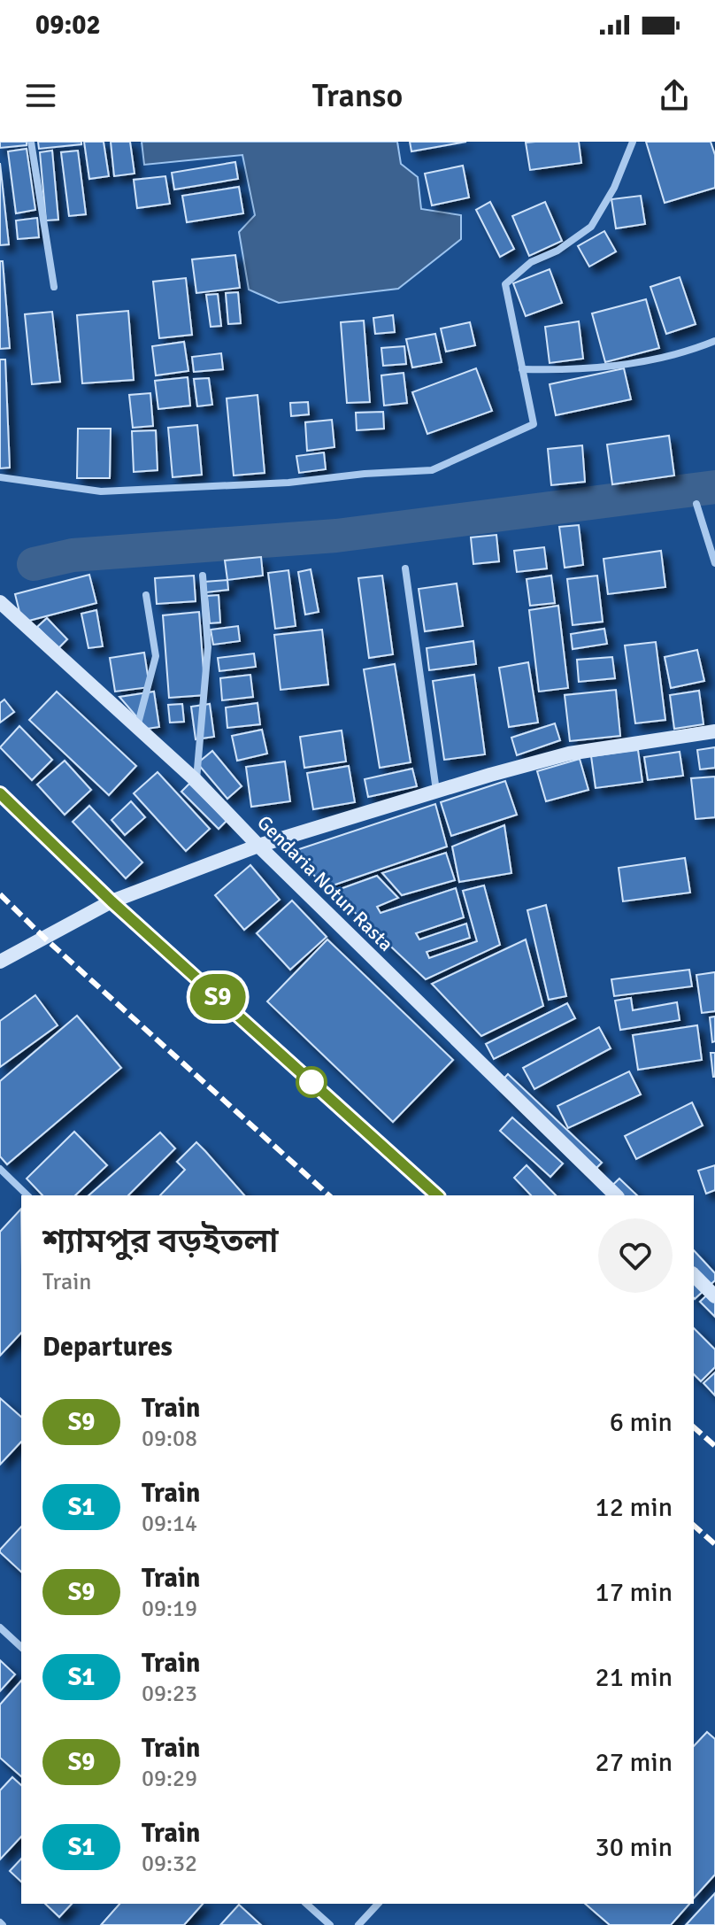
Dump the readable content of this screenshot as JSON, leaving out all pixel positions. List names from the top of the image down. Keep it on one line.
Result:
{"streets":{"main road":["Gendaria Notun Rasta"]},"page":{"status":"09:02","header":"Transo","on_map":"S9","heading":[["শ্যামপুর বড়ইতলা","Train"],"Departures"],"list":[{"mark":"S9","name":"Train","note":"09:08","value":"6 min"},{"mark":"S1","name":"Train","note":"09:14","value":"12 min"},{"mark":"S9","name":"Train","note":"09:19","value":"17 min"},{"mark":"S1","name":"Train","note":"09:23","value":"21 min"},{"mark":"S9","name":"Train","note":"09:29","value":"27 min"},{"mark":"S1","name":"Train","note":"09:32","value":"30 min"}]}}
